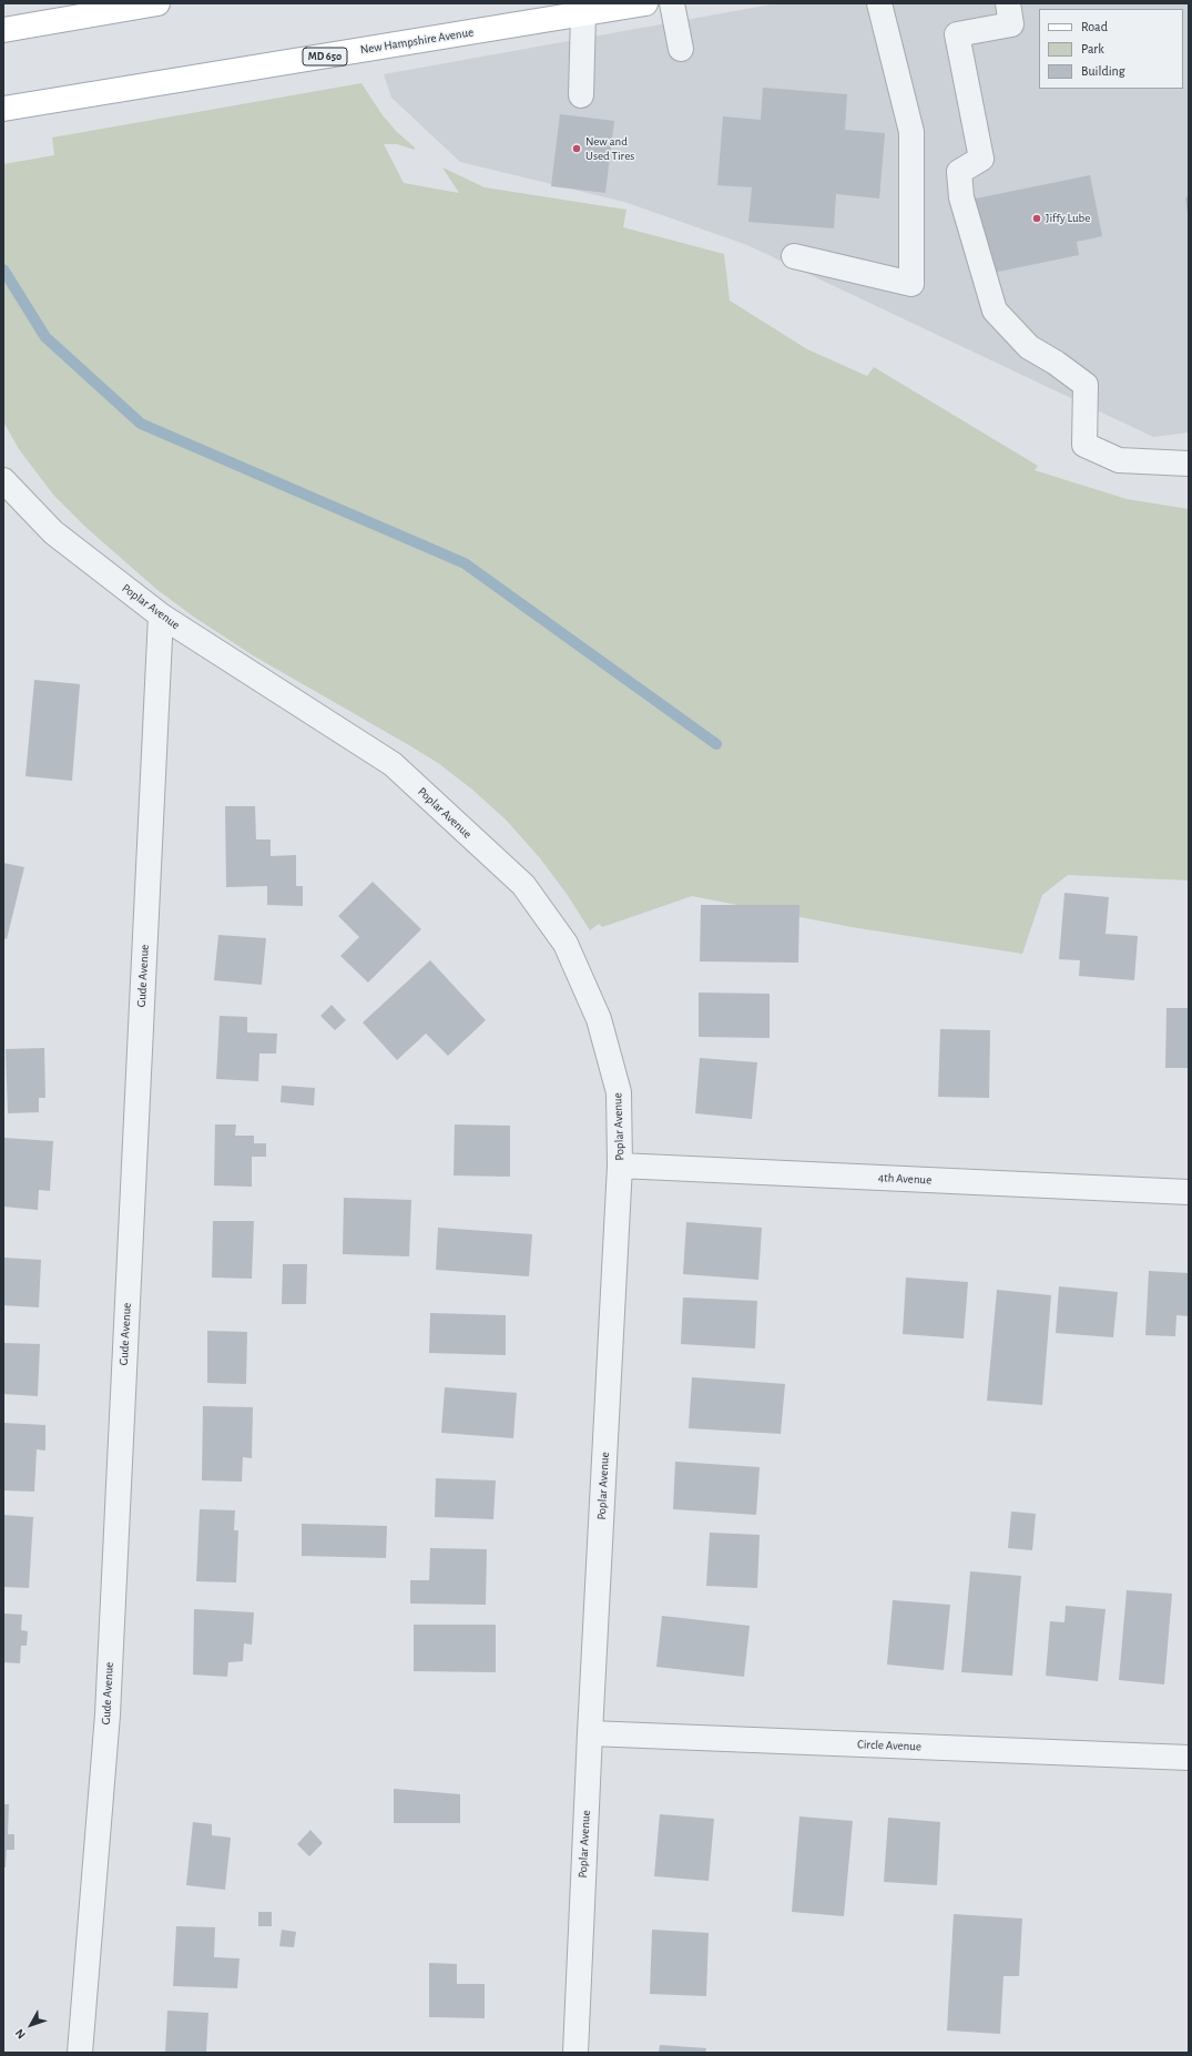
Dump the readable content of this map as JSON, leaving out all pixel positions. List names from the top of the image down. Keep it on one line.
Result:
{"streets":{"main road":["New Hampshire Avenue","MD 650"],"street":["Poplar Avenue","Gude Avenue","4th Avenue","Circle Avenue"]},"crossings":[["Poplar Avenue","Gude Avenue"],["Poplar Avenue","4th Avenue"],["Poplar Avenue","Circle Avenue"]],"places":["New and Used Tires","Jiffy Lube"],"legend":["Road","Park","Building"],"north":"bottom left"}
